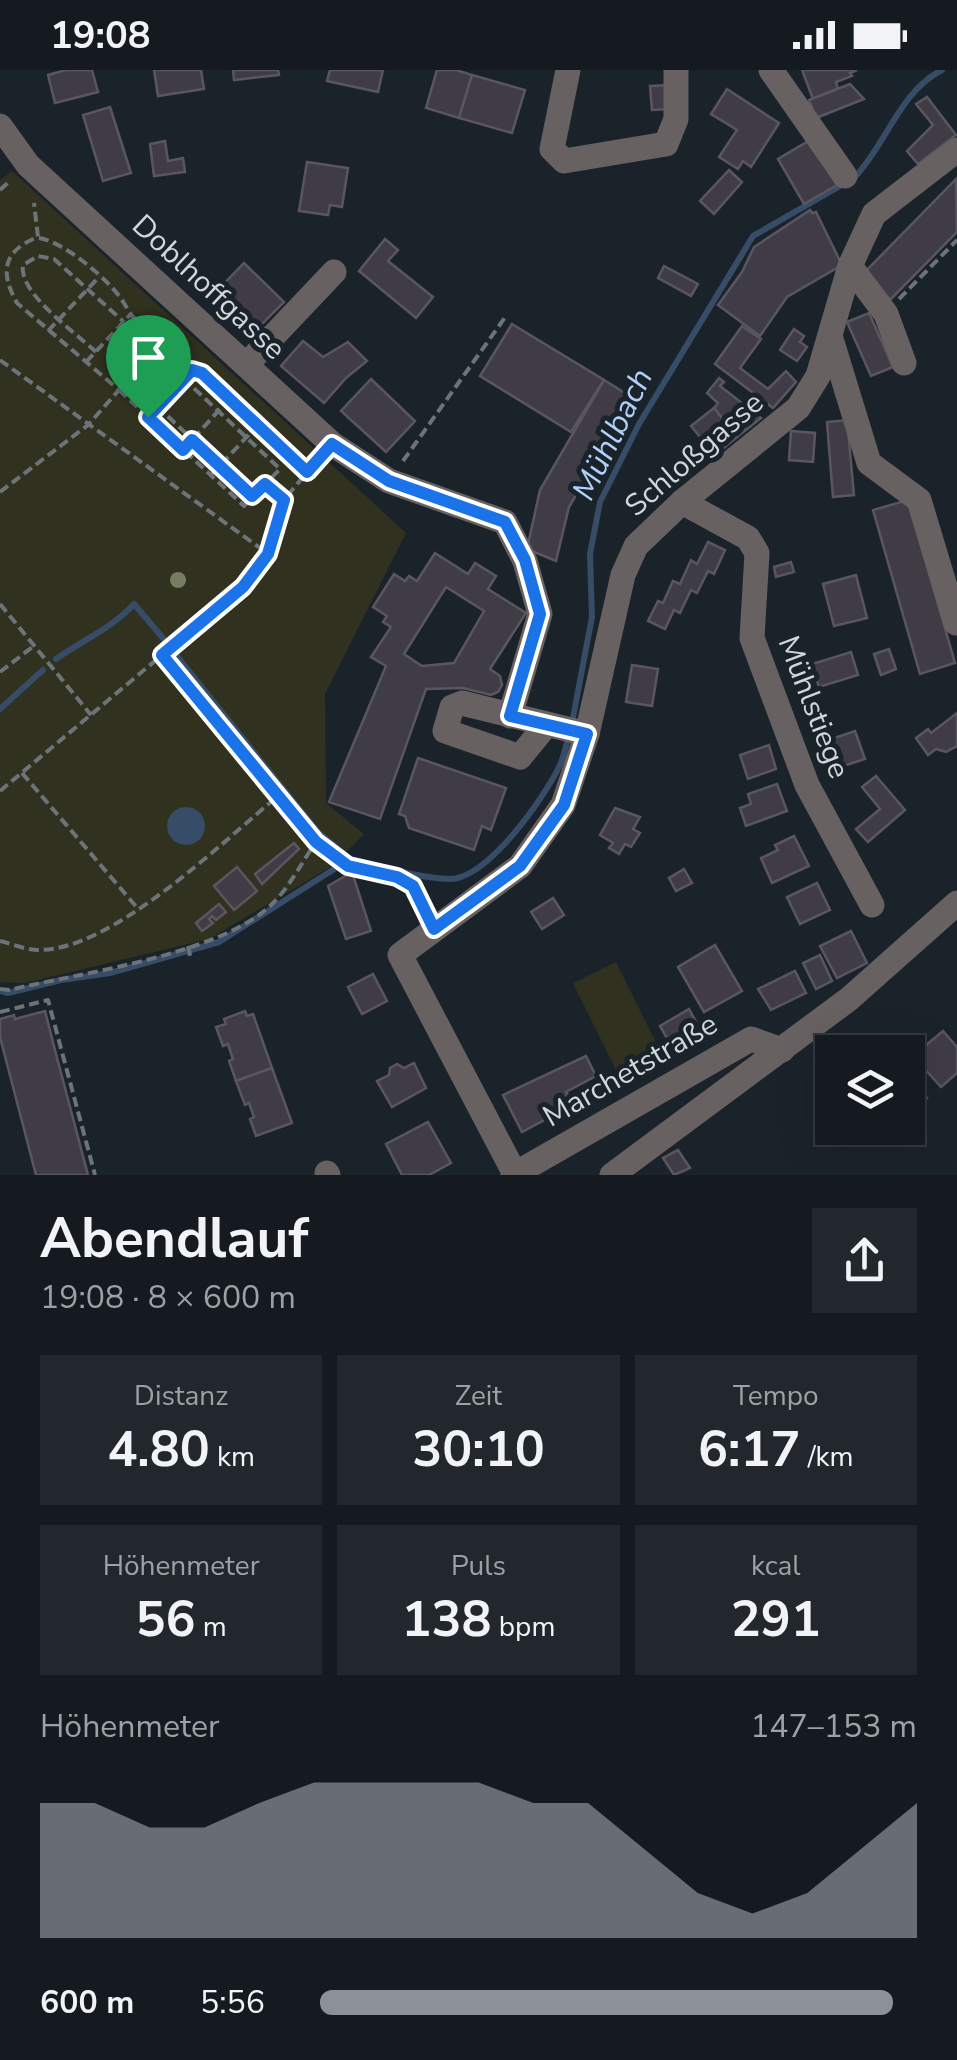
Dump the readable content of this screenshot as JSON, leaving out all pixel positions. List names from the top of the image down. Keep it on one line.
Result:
{"streets":{"street":["Doblhoffgasse","Schloßgasse","Mühlstiege","Marchetstraße"]},"crossings":[["Schloßgasse","Mühlstiege"],["Schloßgasse","Marchetstraße"]],"water":["Mühlbach"],"page":{"status":"19:08","heading":["Abendlauf","19:08 · 8 × 600 m"],"stats":[["Distanz","4.80 km"],["Zeit","30:10"],["Tempo","6:17 /km"],["Höhenmeter","56 m"],["Puls","138 bpm"],["kcal","291"]],"chart":["Höhenmeter","147–153 m"],"list":[{"name":"600 m","note":"5:56"}]}}
